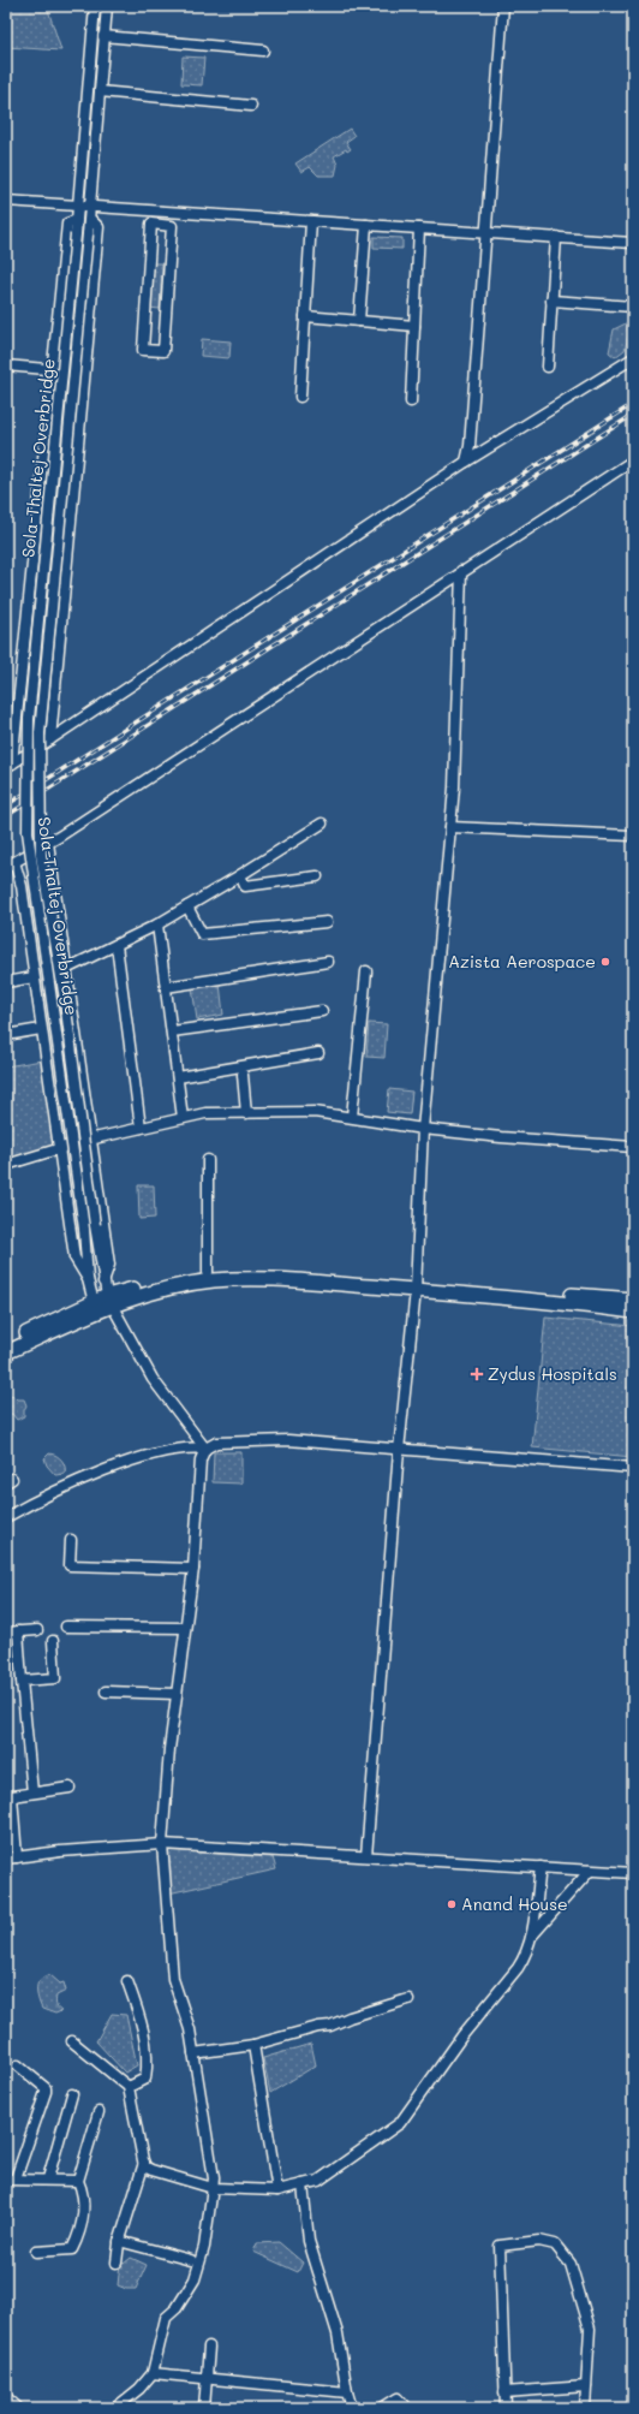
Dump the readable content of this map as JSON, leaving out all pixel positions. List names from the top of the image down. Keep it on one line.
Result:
{"streets":{"street":["Sola-Thaltej Overbridge"]},"places":{"other":["Azista Aerospace","Anand House"],"health":["Zydus Hospitals"]}}
